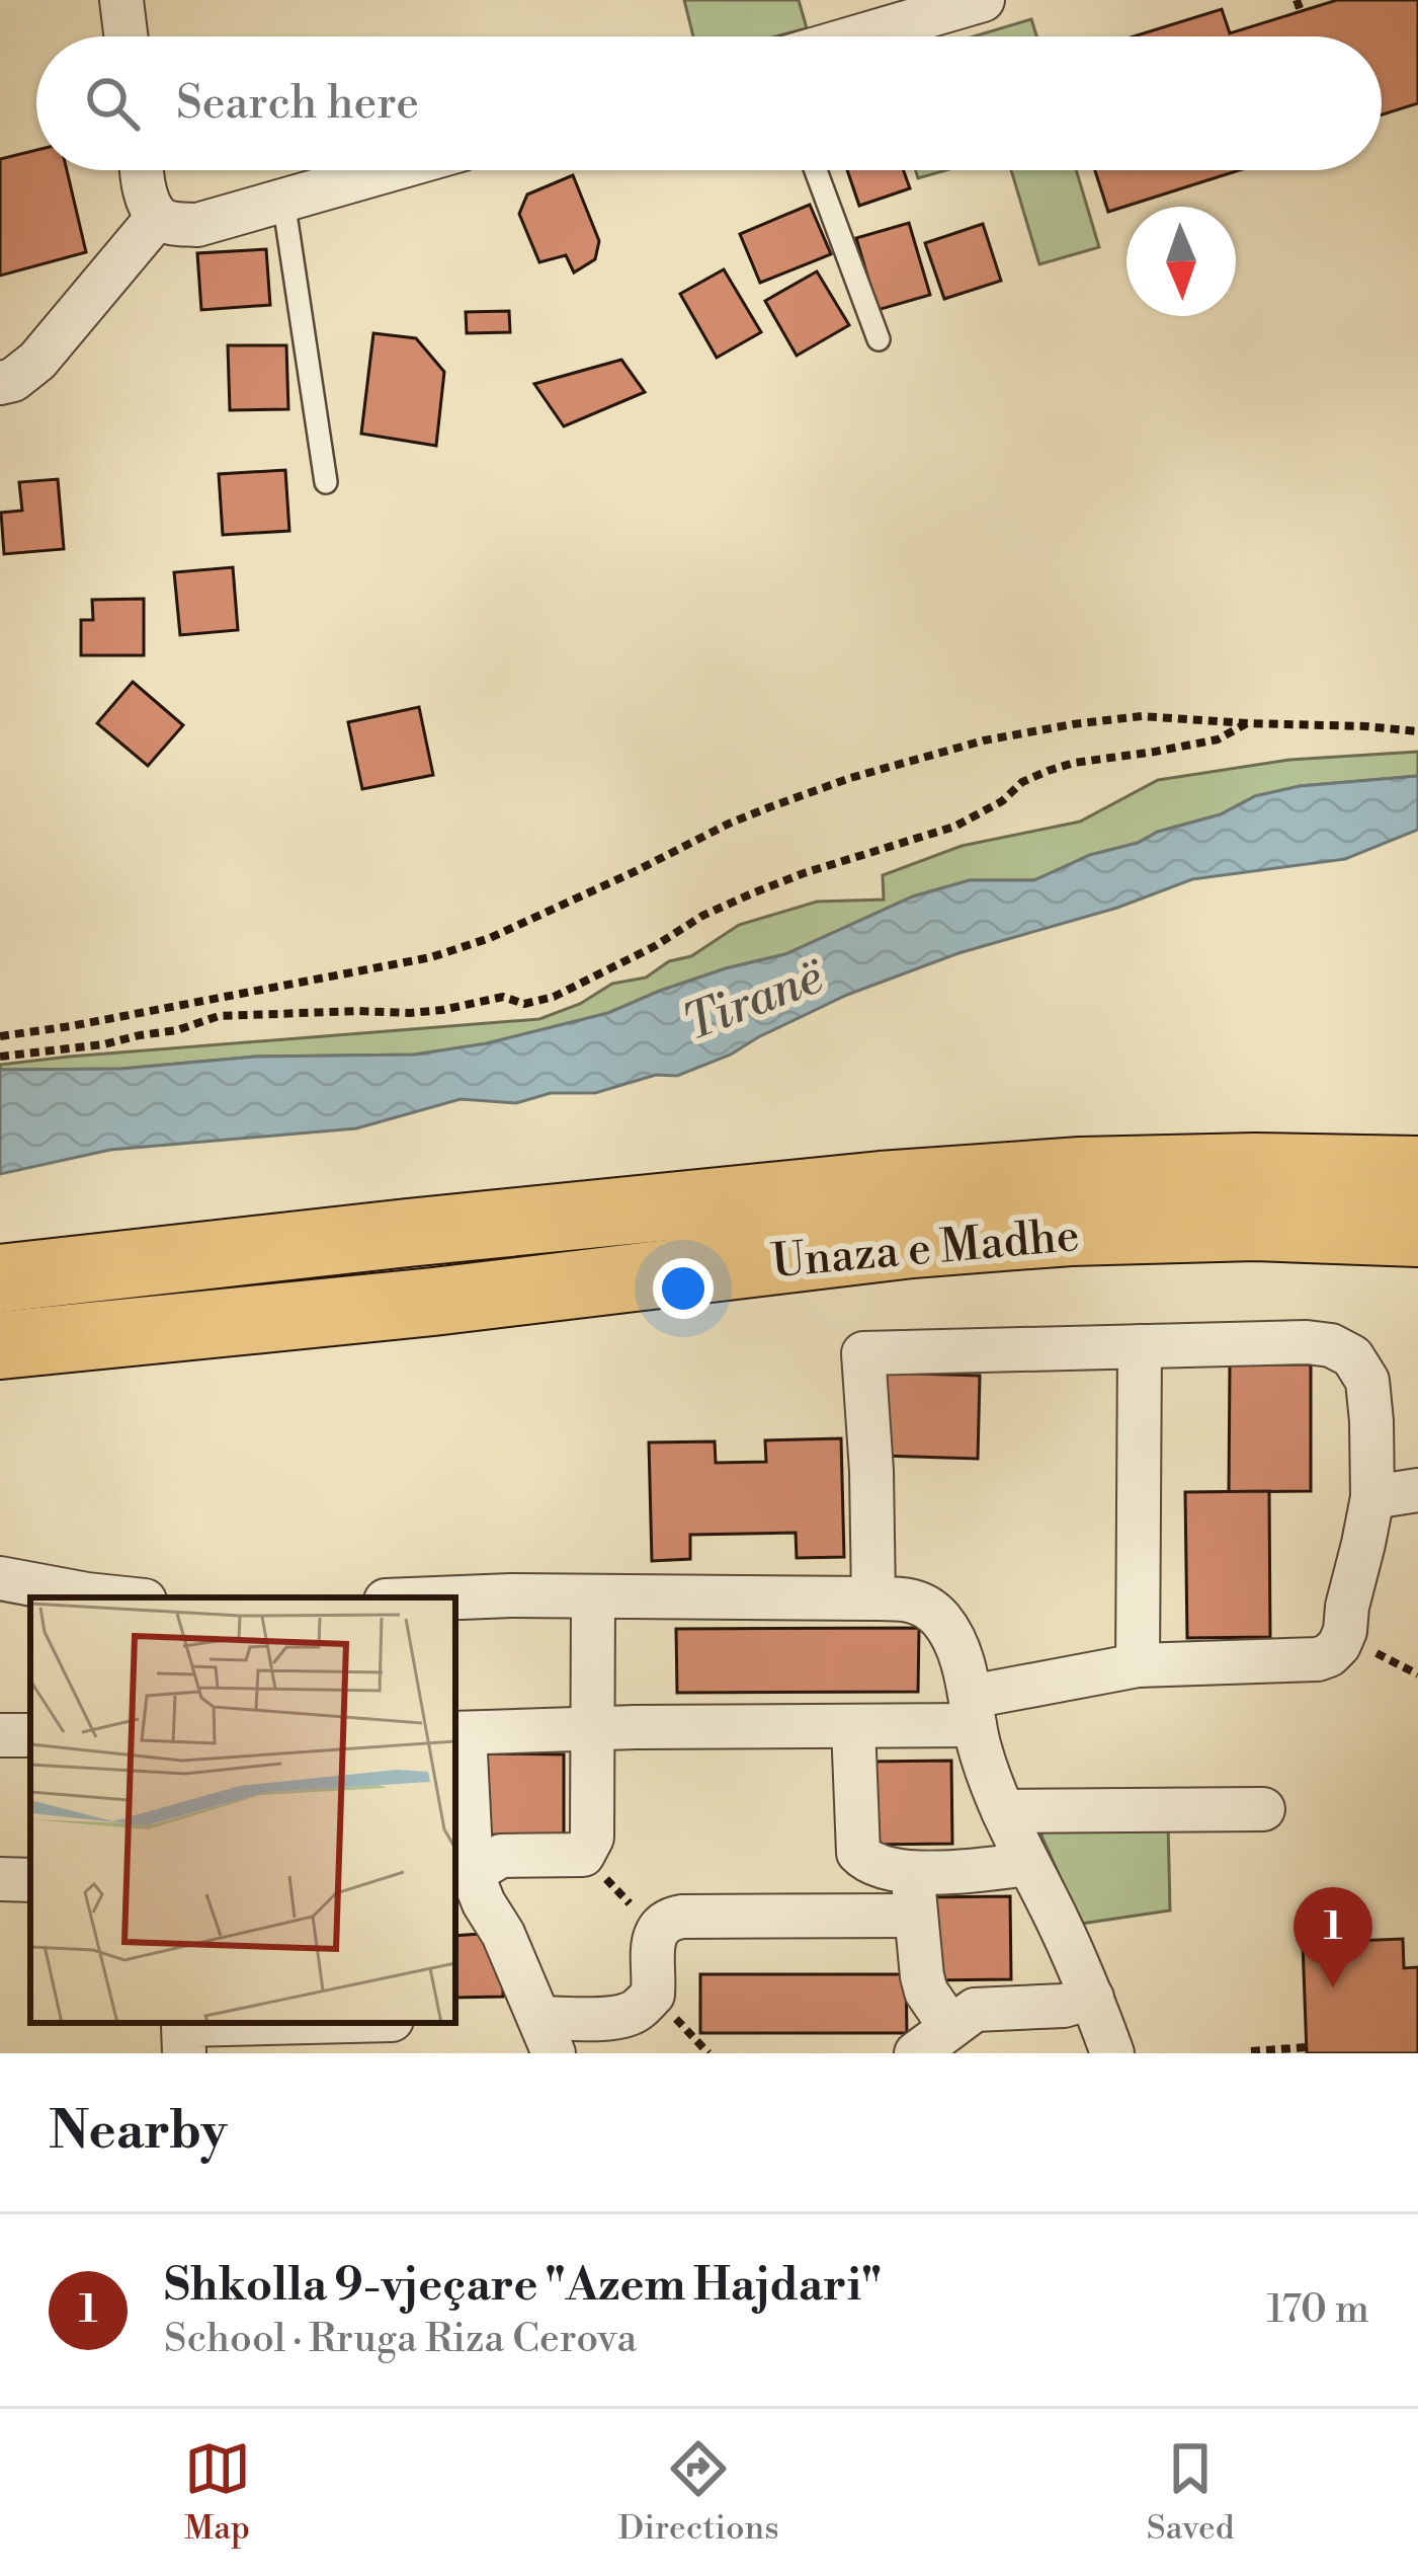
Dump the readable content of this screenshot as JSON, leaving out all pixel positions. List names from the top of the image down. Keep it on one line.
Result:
{"streets":{"highway":["Unaza e Madhe"]},"water":["Tiranë"],"north":"bottom","page":{"search":"Search here","pins":"1","heading":"Nearby","list":[{"mark":"1","name":"Shkolla 9-vjeçare \"Azem Hajdari\"","note":"School · Rruga Riza Cerova","value":"170 m"}],"nav":["Map","Directions","Saved"]}}
